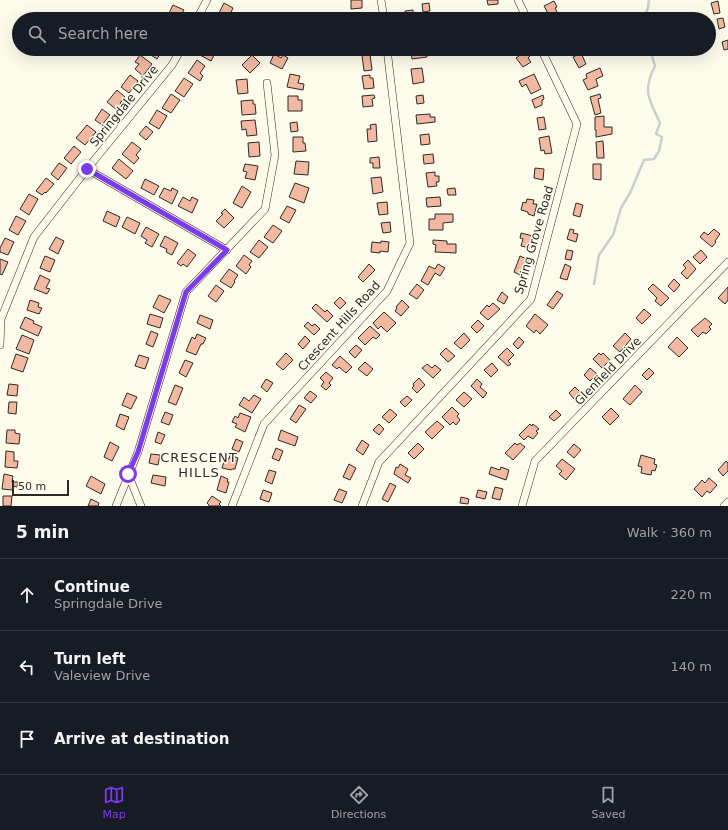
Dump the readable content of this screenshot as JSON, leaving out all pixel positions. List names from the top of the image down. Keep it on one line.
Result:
{"streets":{"street":["Springdale Drive","Spring Grove Road","Crescent Hills Road","Glenfield Drive"]},"districts":["CRESCENT HILLS"],"scale_bar":"50 m","page":{"search":"Search here","scale":"50 m","heading":["5 min","Walk · 360 m"],"list":[["Continue","Springdale Drive","220 m"],["Turn left","Valeview Drive","140 m"],"Arrive at destination"],"nav":["Map","Directions","Saved"]}}
